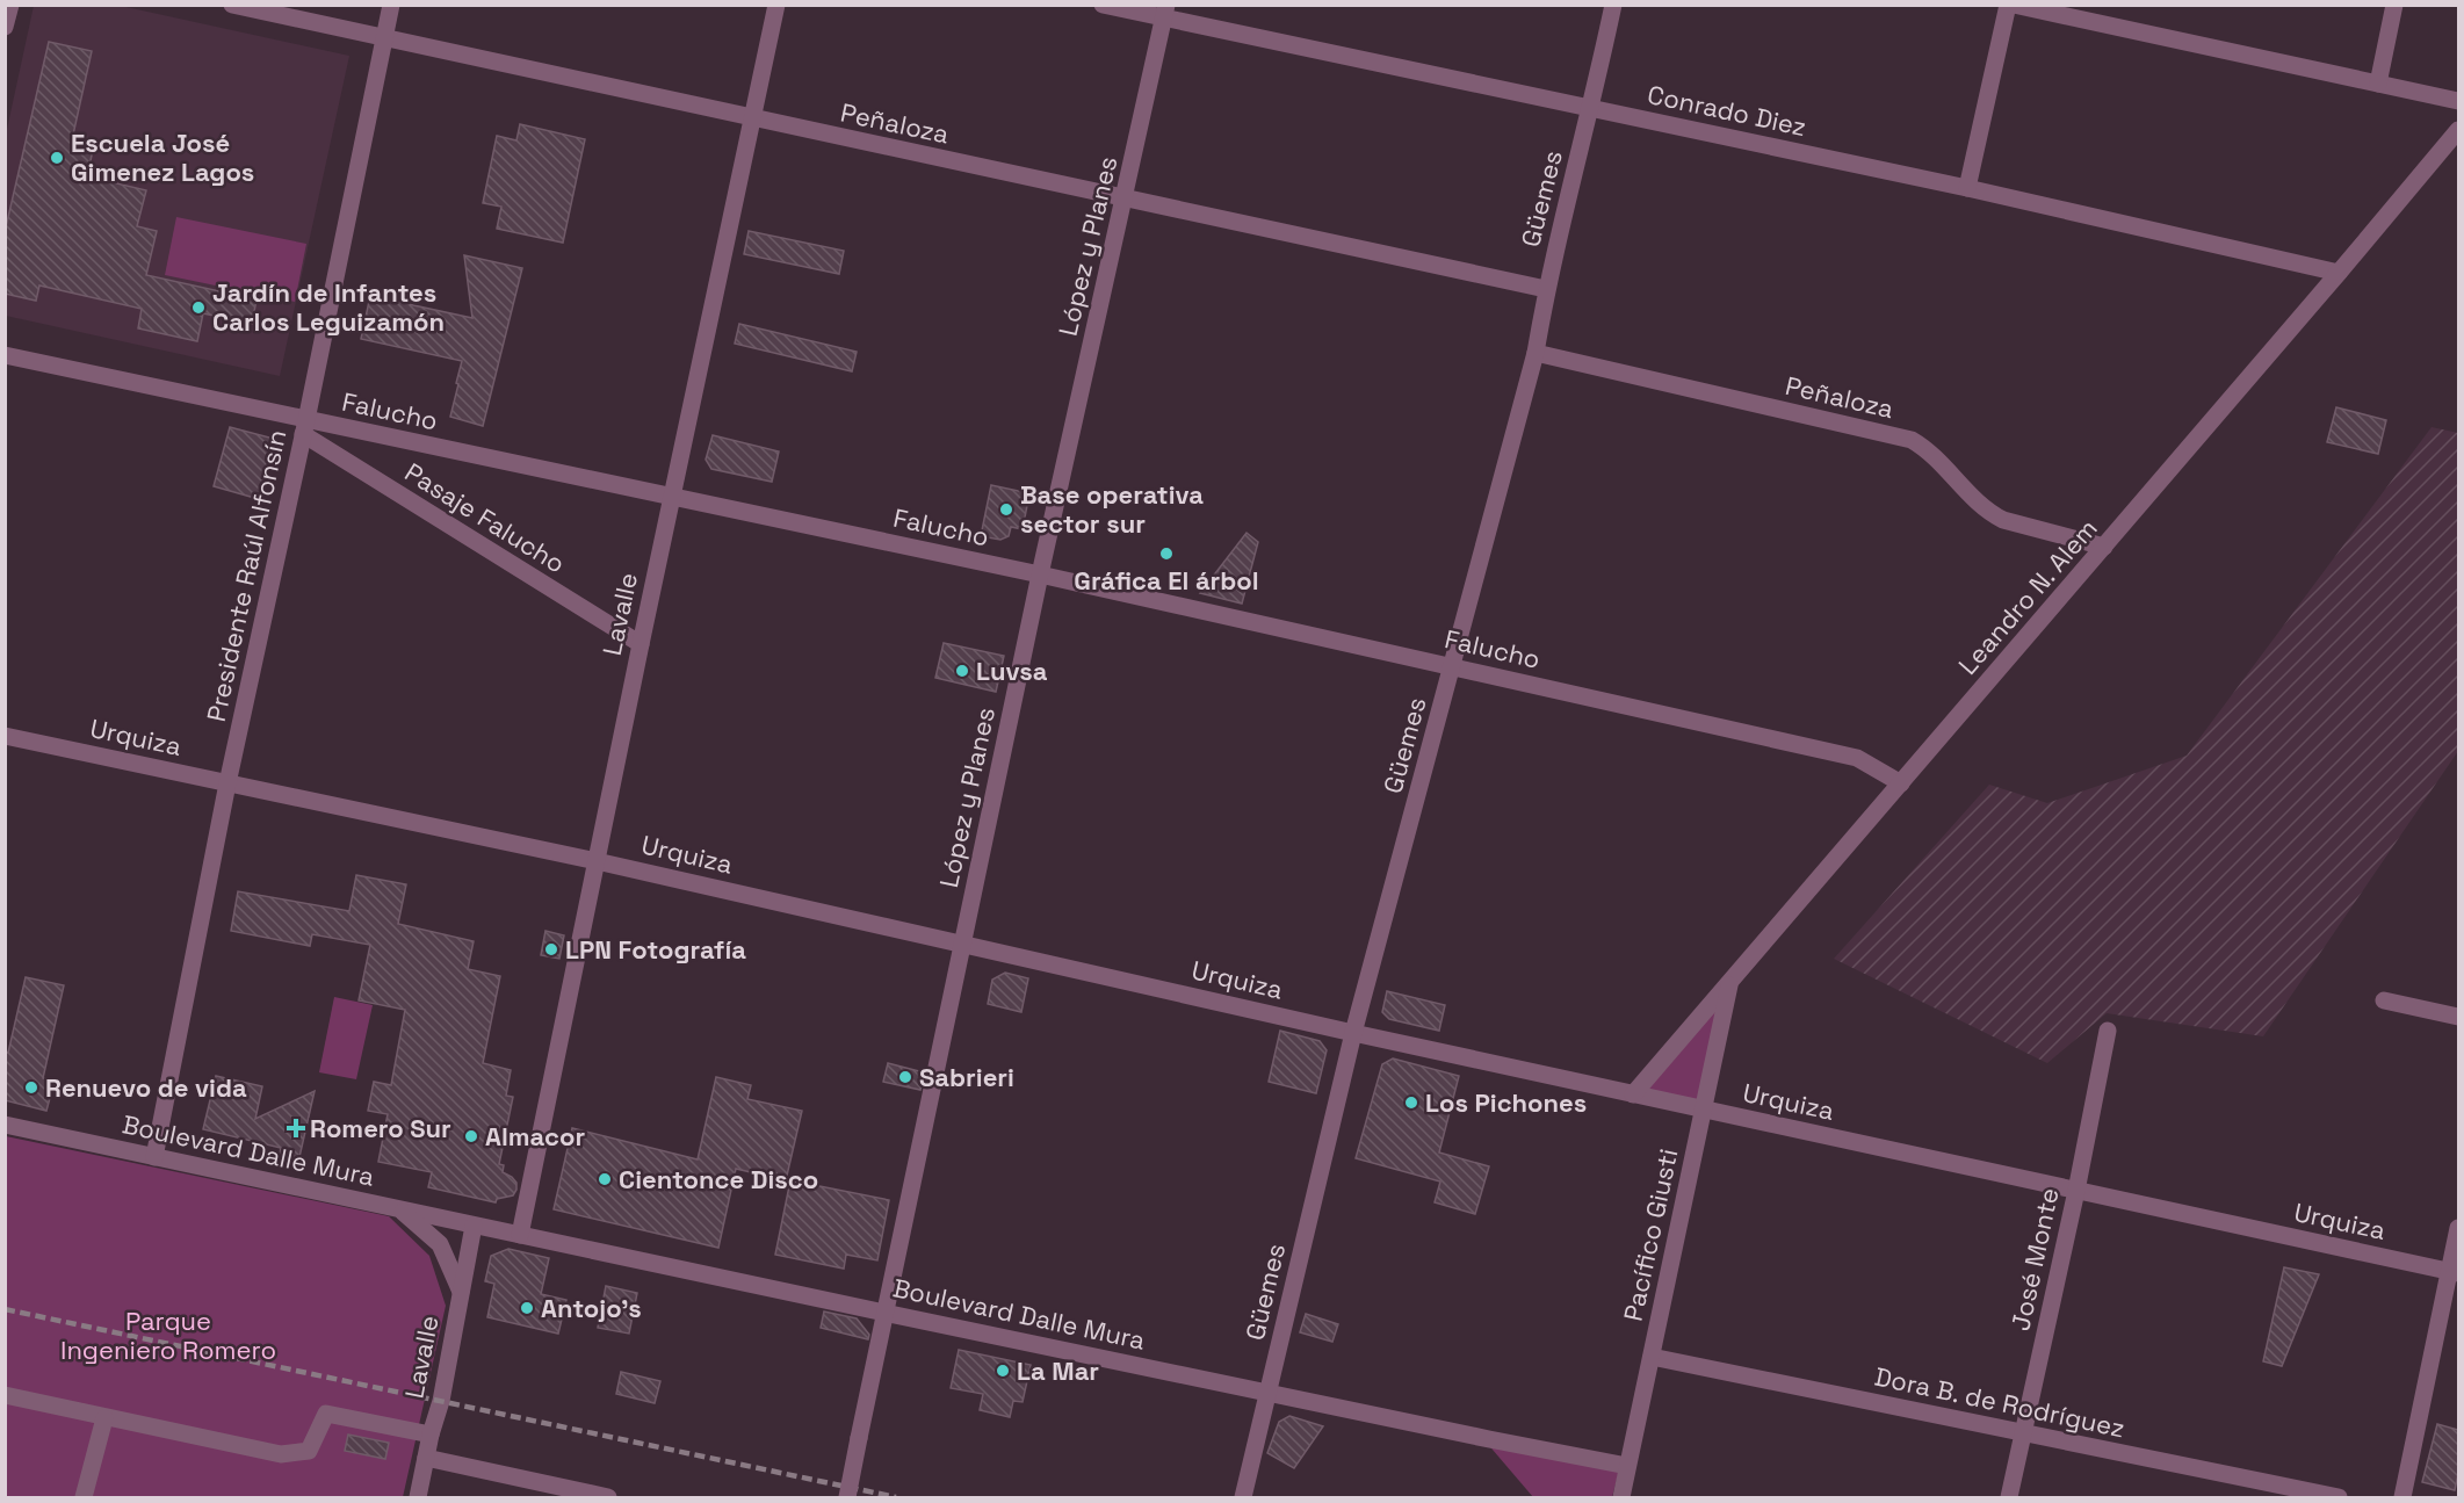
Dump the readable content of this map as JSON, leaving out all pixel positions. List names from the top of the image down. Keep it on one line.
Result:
{"streets":{"street":["Conrado Diez","Peñaloza","Güemes","López y Planes","Falucho","Pasaje Falucho","Presidente Raúl Alfonsín","Leandro N. Alem","Lavalle","Urquiza","Boulevard Dalle Mura","Pacífico Giusti","José Monte","Dora B. de Rodríguez"]},"crossings":[["Conrado Diez","Güemes"],["Conrado Diez","López y Planes"],["Conrado Diez","Leandro N. Alem"],["Peñaloza","Güemes"],["Peñaloza","López y Planes"],["Peñaloza","Presidente Raúl Alfonsín"],["Peñaloza","Leandro N. Alem"],["Peñaloza","Lavalle"],["Güemes","Falucho"],["Güemes","Urquiza"],["Güemes","Boulevard Dalle Mura"],["López y Planes","Falucho"],["López y Planes","Urquiza"],["López y Planes","Boulevard Dalle Mura"],["Falucho","Pasaje Falucho"],["Falucho","Presidente Raúl Alfonsín"],["Falucho","Leandro N. Alem"],["Falucho","Lavalle"],["Pasaje Falucho","Presidente Raúl Alfonsín"],["Pasaje Falucho","Lavalle"],["Presidente Raúl Alfonsín","Urquiza"],["Presidente Raúl Alfonsín","Boulevard Dalle Mura"],["Leandro N. Alem","Urquiza"],["Leandro N. Alem","Pacífico Giusti"],["Lavalle","Urquiza"],["Lavalle","Boulevard Dalle Mura"],["Urquiza","Pacífico Giusti"],["Urquiza","José Monte"],["Boulevard Dalle Mura","Pacífico Giusti"],["Pacífico Giusti","Dora B. de Rodríguez"],["José Monte","Dora B. de Rodríguez"]],"parks":["Parque Ingeniero Romero"],"places":{"other":["Escuela José Gimenez Lagos","Jardín de Infantes Carlos Leguizamón","Base operativa sector sur","Gráfica El árbol","Luvsa","LPN Fotografía","Sabrieri","Renuevo de vida","Los Pichones","Almacor","Cientonce Disco","Antojo's","La Mar"],"health":["Romero Sur"]}}
